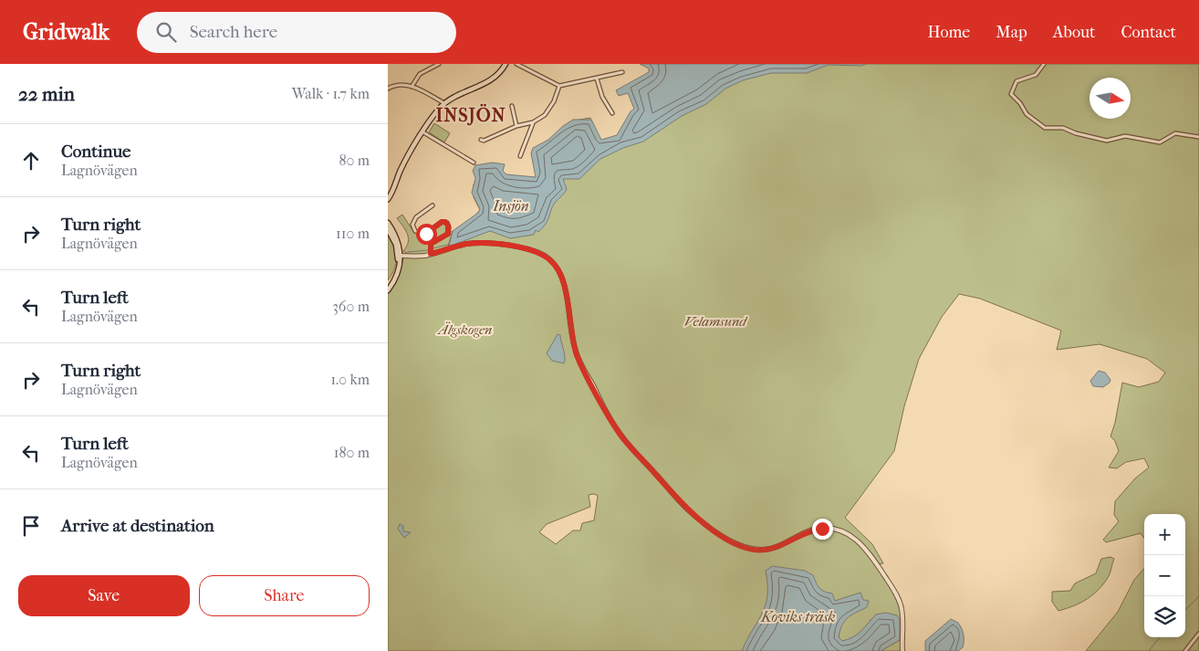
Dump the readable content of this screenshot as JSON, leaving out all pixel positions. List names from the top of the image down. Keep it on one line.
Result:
{"districts":["INSJÖN"],"water":["Insjön","Koviks träsk"],"parks":["Velamsund","Älgskogen"],"north":"right","page":{"header":"Gridwalk","search":"Search here","nav":["Home","Map","About","Contact"],"heading":["22 min","Walk · 1.7 km"],"list":[["Continue","Lagnövägen","80 m"],["Turn right","Lagnövägen","110 m"],["Turn left","Lagnövägen","360 m"],["Turn right","Lagnövägen","1.0 km"],["Turn left","Lagnövägen","180 m"],"Arrive at destination"],"map_buttons":["+","−"],"buttons":["Save","Share"]}}
